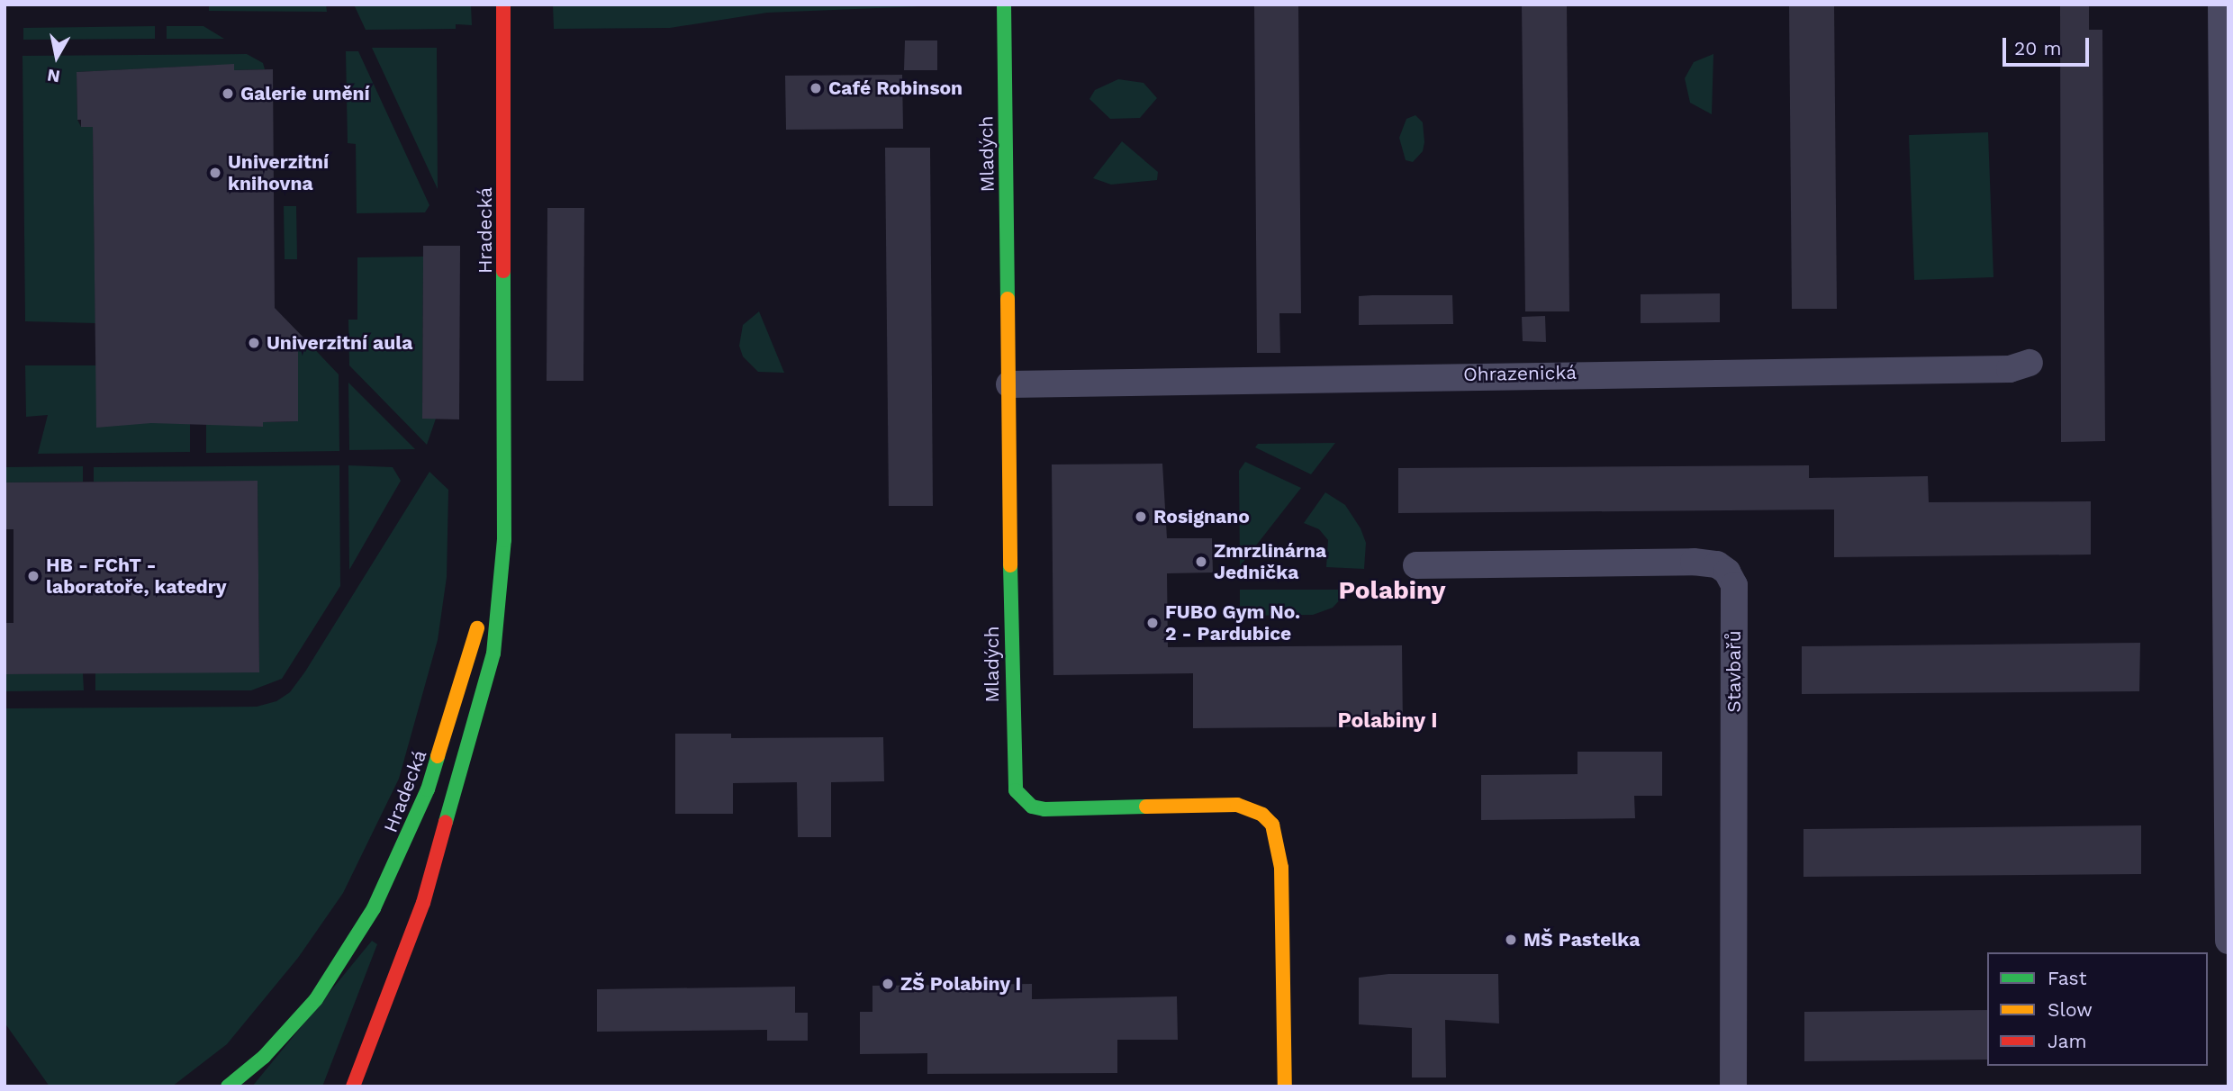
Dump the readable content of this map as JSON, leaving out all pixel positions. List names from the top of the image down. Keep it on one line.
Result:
{"streets":{"main road":["Mladých","Hradecká"],"street":["Ohrazenická","Stavbařů"]},"crossings":[["Mladých","Ohrazenická"]],"districts":["Polabiny","Polabiny I"],"places":["Café Robinson","Galerie umění","Univerzitní knihovna","Univerzitní aula","Rosignano","Zmrzlinárna Jednička","HB - FChT - laboratoře, katedry","FUBO Gym No. 2 - Pardubice","MŠ Pastelka","ZŠ Polabiny I"],"legend":["Fast","Slow","Jam"],"scale_bar":"20 m","north":"bottom"}
